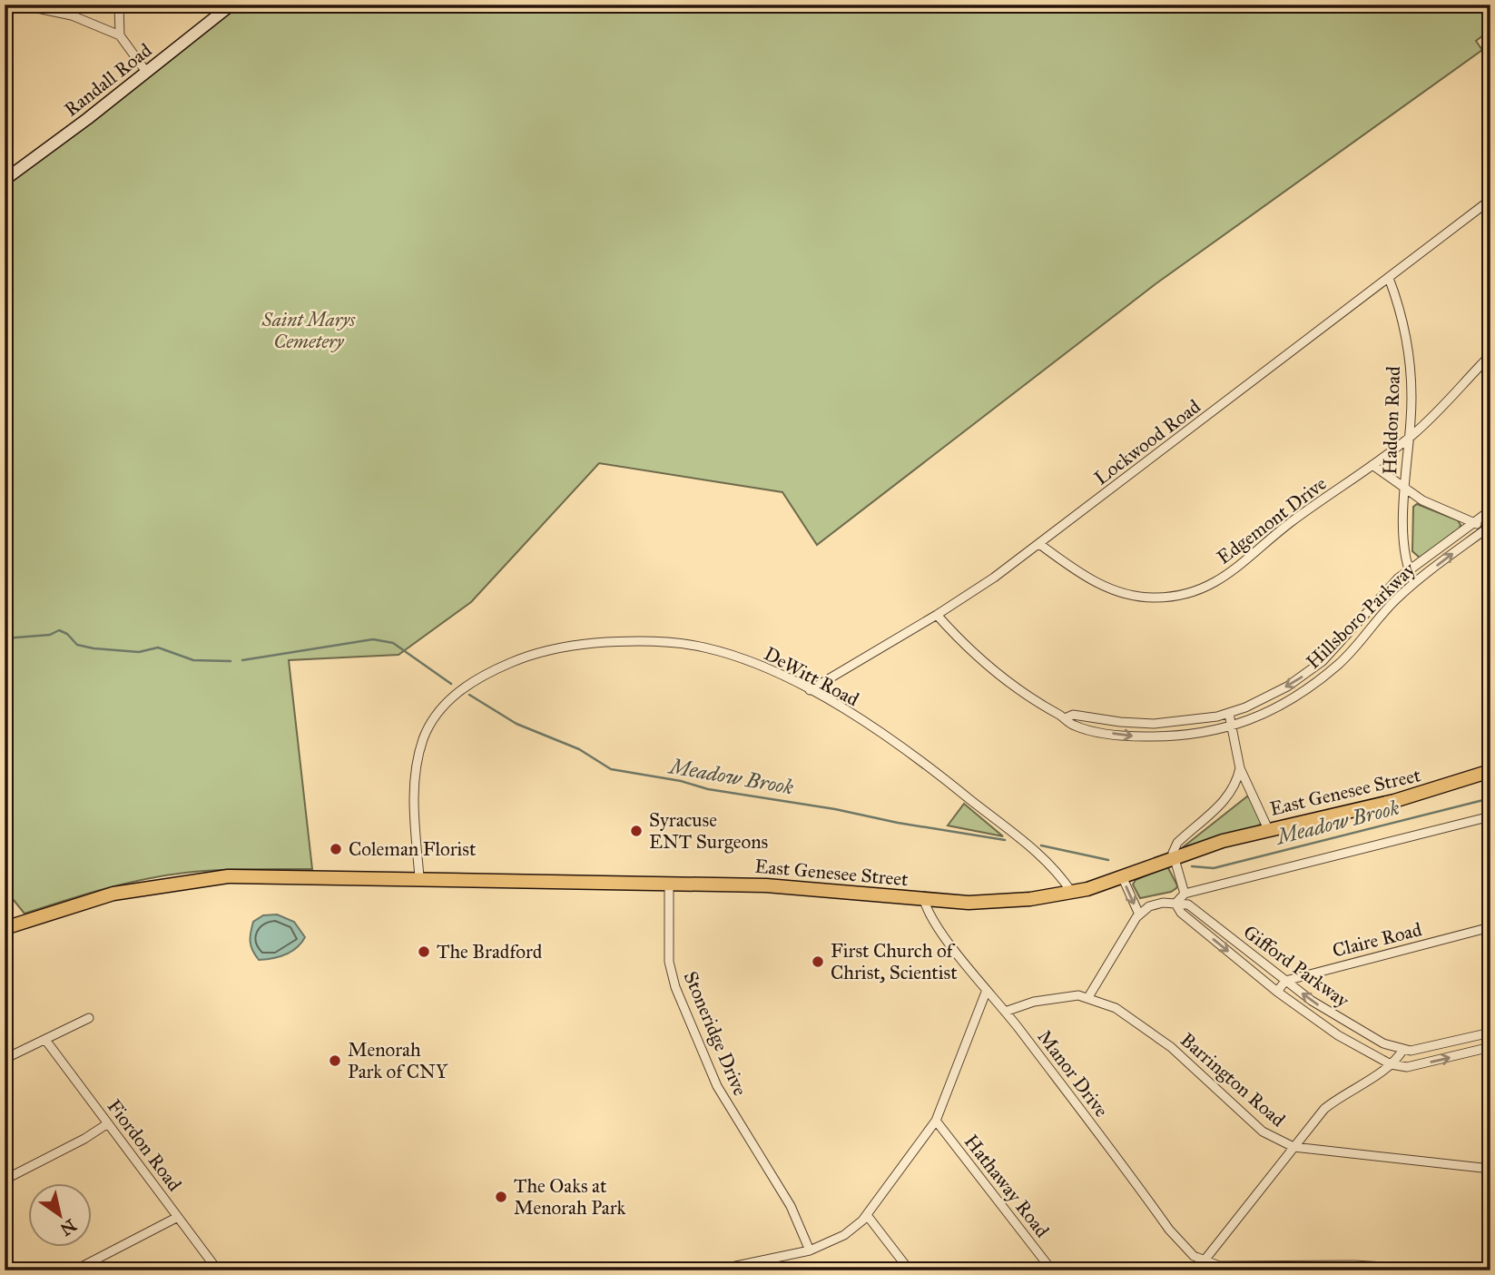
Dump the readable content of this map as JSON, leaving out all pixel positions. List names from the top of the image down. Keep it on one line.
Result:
{"streets":{"main road":["East Genesee Street"],"street":["Randall Road","Haddon Road","Lockwood Road","Edgemont Drive","Hillsboro Parkway","DeWitt Road","Claire Road","Gifford Parkway","Stoneridge Drive","Manor Drive","Barrington Road","Fiordon Road","Hathaway Road"]},"crossings":[["Haddon Road","Lockwood Road"],["Haddon Road","Edgemont Drive"],["Haddon Road","Hillsboro Parkway"],["Lockwood Road","Edgemont Drive"],["Lockwood Road","Hillsboro Parkway"],["Lockwood Road","DeWitt Road"],["DeWitt Road","East Genesee Street"],["East Genesee Street","Stoneridge Drive"],["East Genesee Street","Manor Drive"],["Claire Road","Gifford Parkway"],["Manor Drive","Barrington Road"]],"water":["Meadow Brook"],"parks":["Saint Marys Cemetery"],"places":["Syracuse ENT Surgeons","Coleman Florist","The Bradford","First Church of Christ, Scientist","Menorah Park of CNY","The Oaks at Menorah Park"],"north":"bottom right"}
